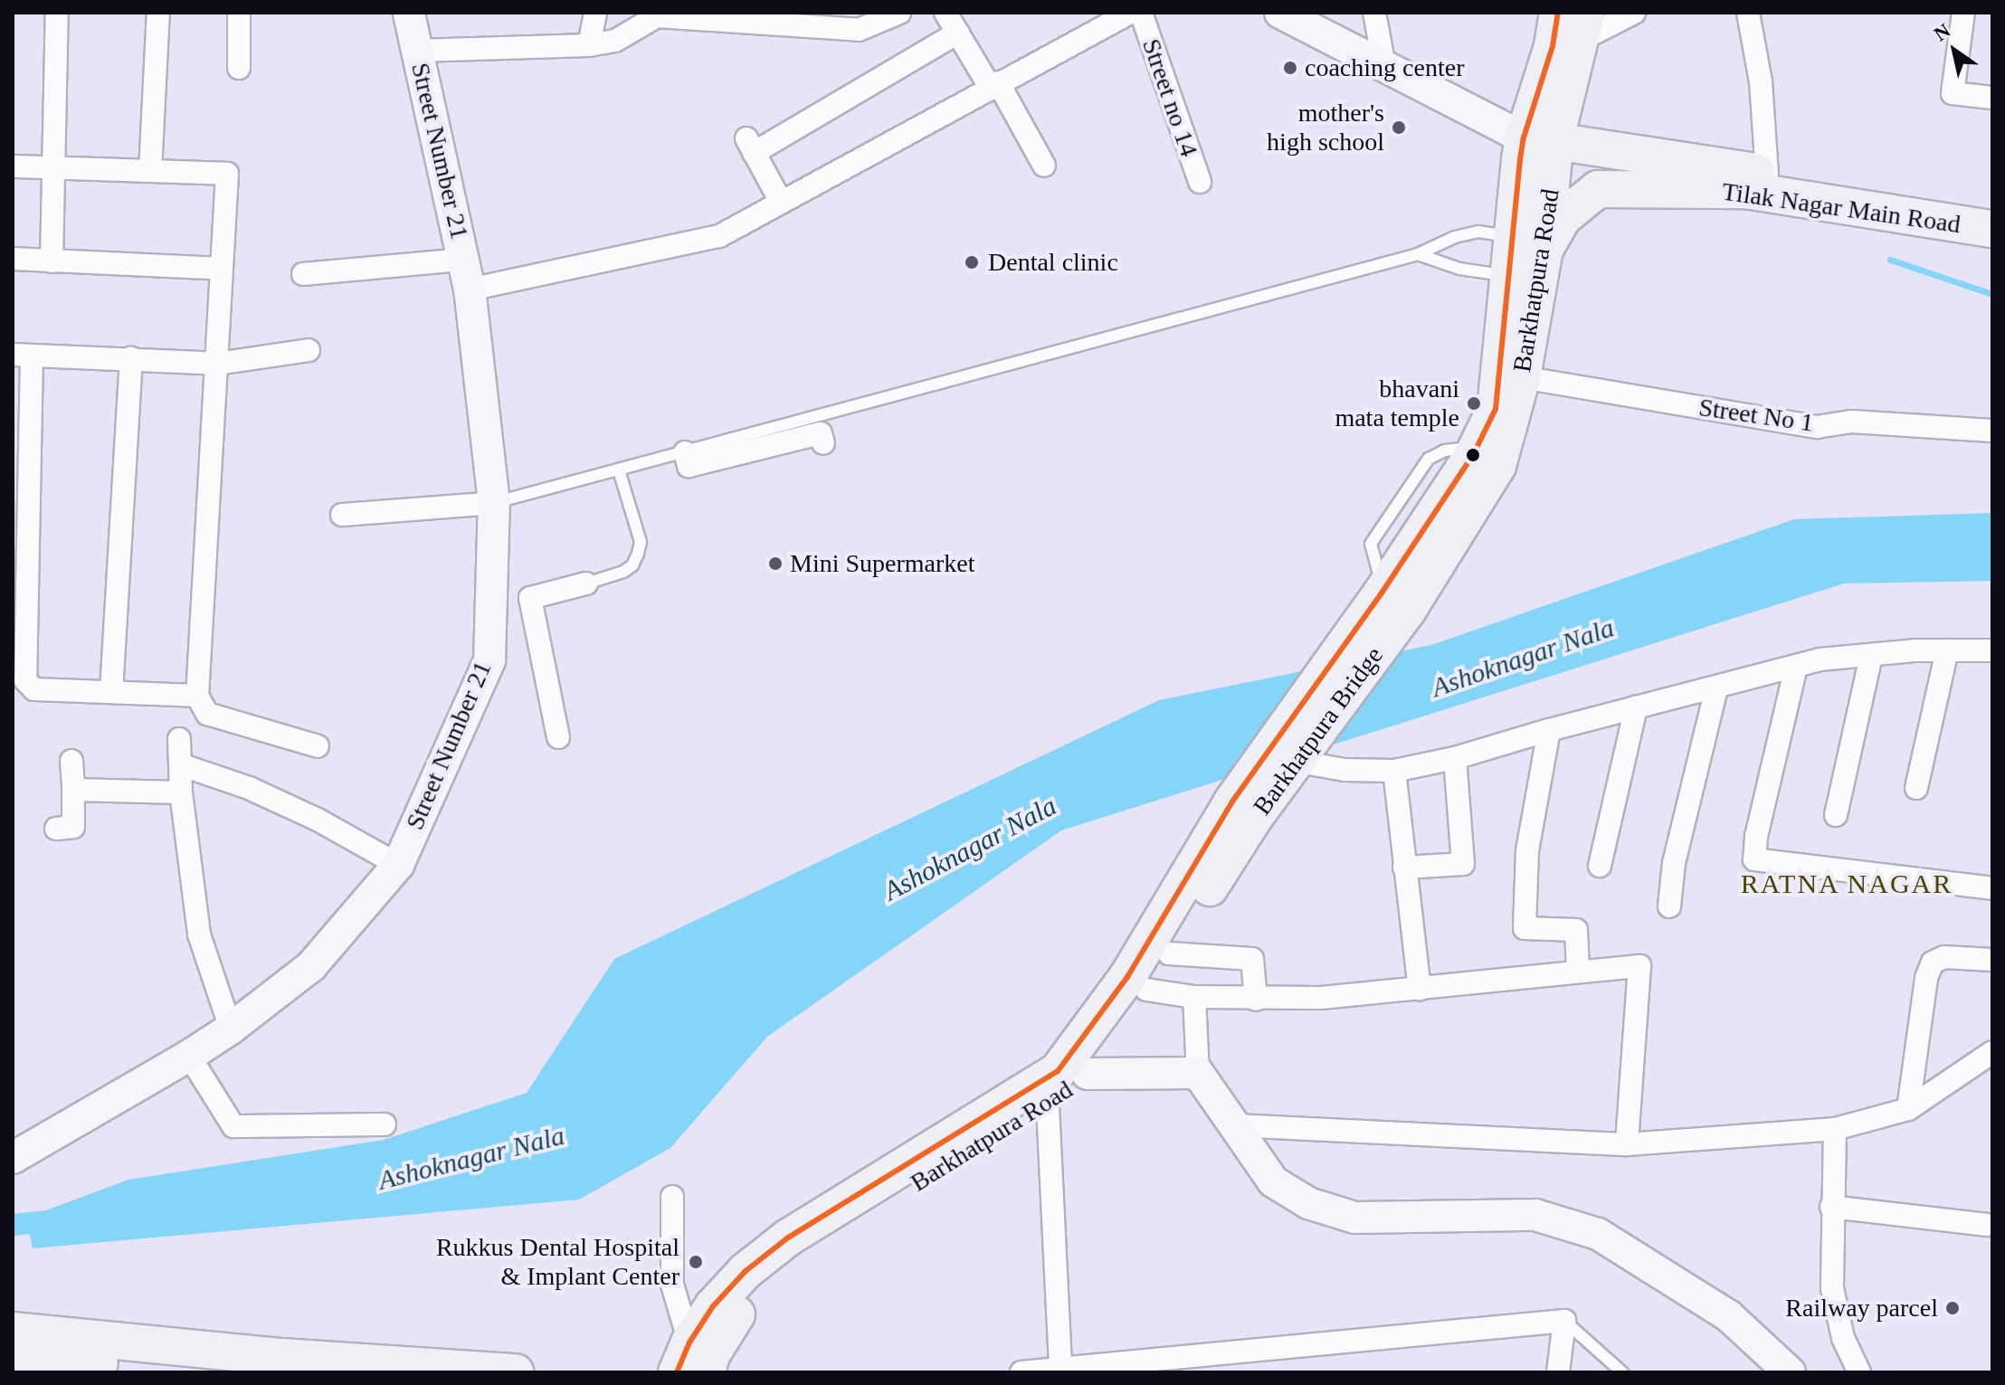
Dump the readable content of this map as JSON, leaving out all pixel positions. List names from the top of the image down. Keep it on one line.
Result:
{"streets":{"main road":["Tilak Nagar Main Road","Barkhatpura Road","Barkhatpura Bridge"],"street":["Street no 14","Street Number 21","Street No 1"]},"crossings":[["Tilak Nagar Main Road","Barkhatpura Road"],["Barkhatpura Road","Street No 1"],["Barkhatpura Road","Barkhatpura Bridge"]],"districts":["RATNA NAGAR"],"water":["Ashoknagar Nala"],"places":["coaching center","mother's high school","Dental clinic","bhavani mata temple","Mini Supermarket","Rukkus Dental Hospital & Implant Center","Railway parcel"],"north":"top left"}
